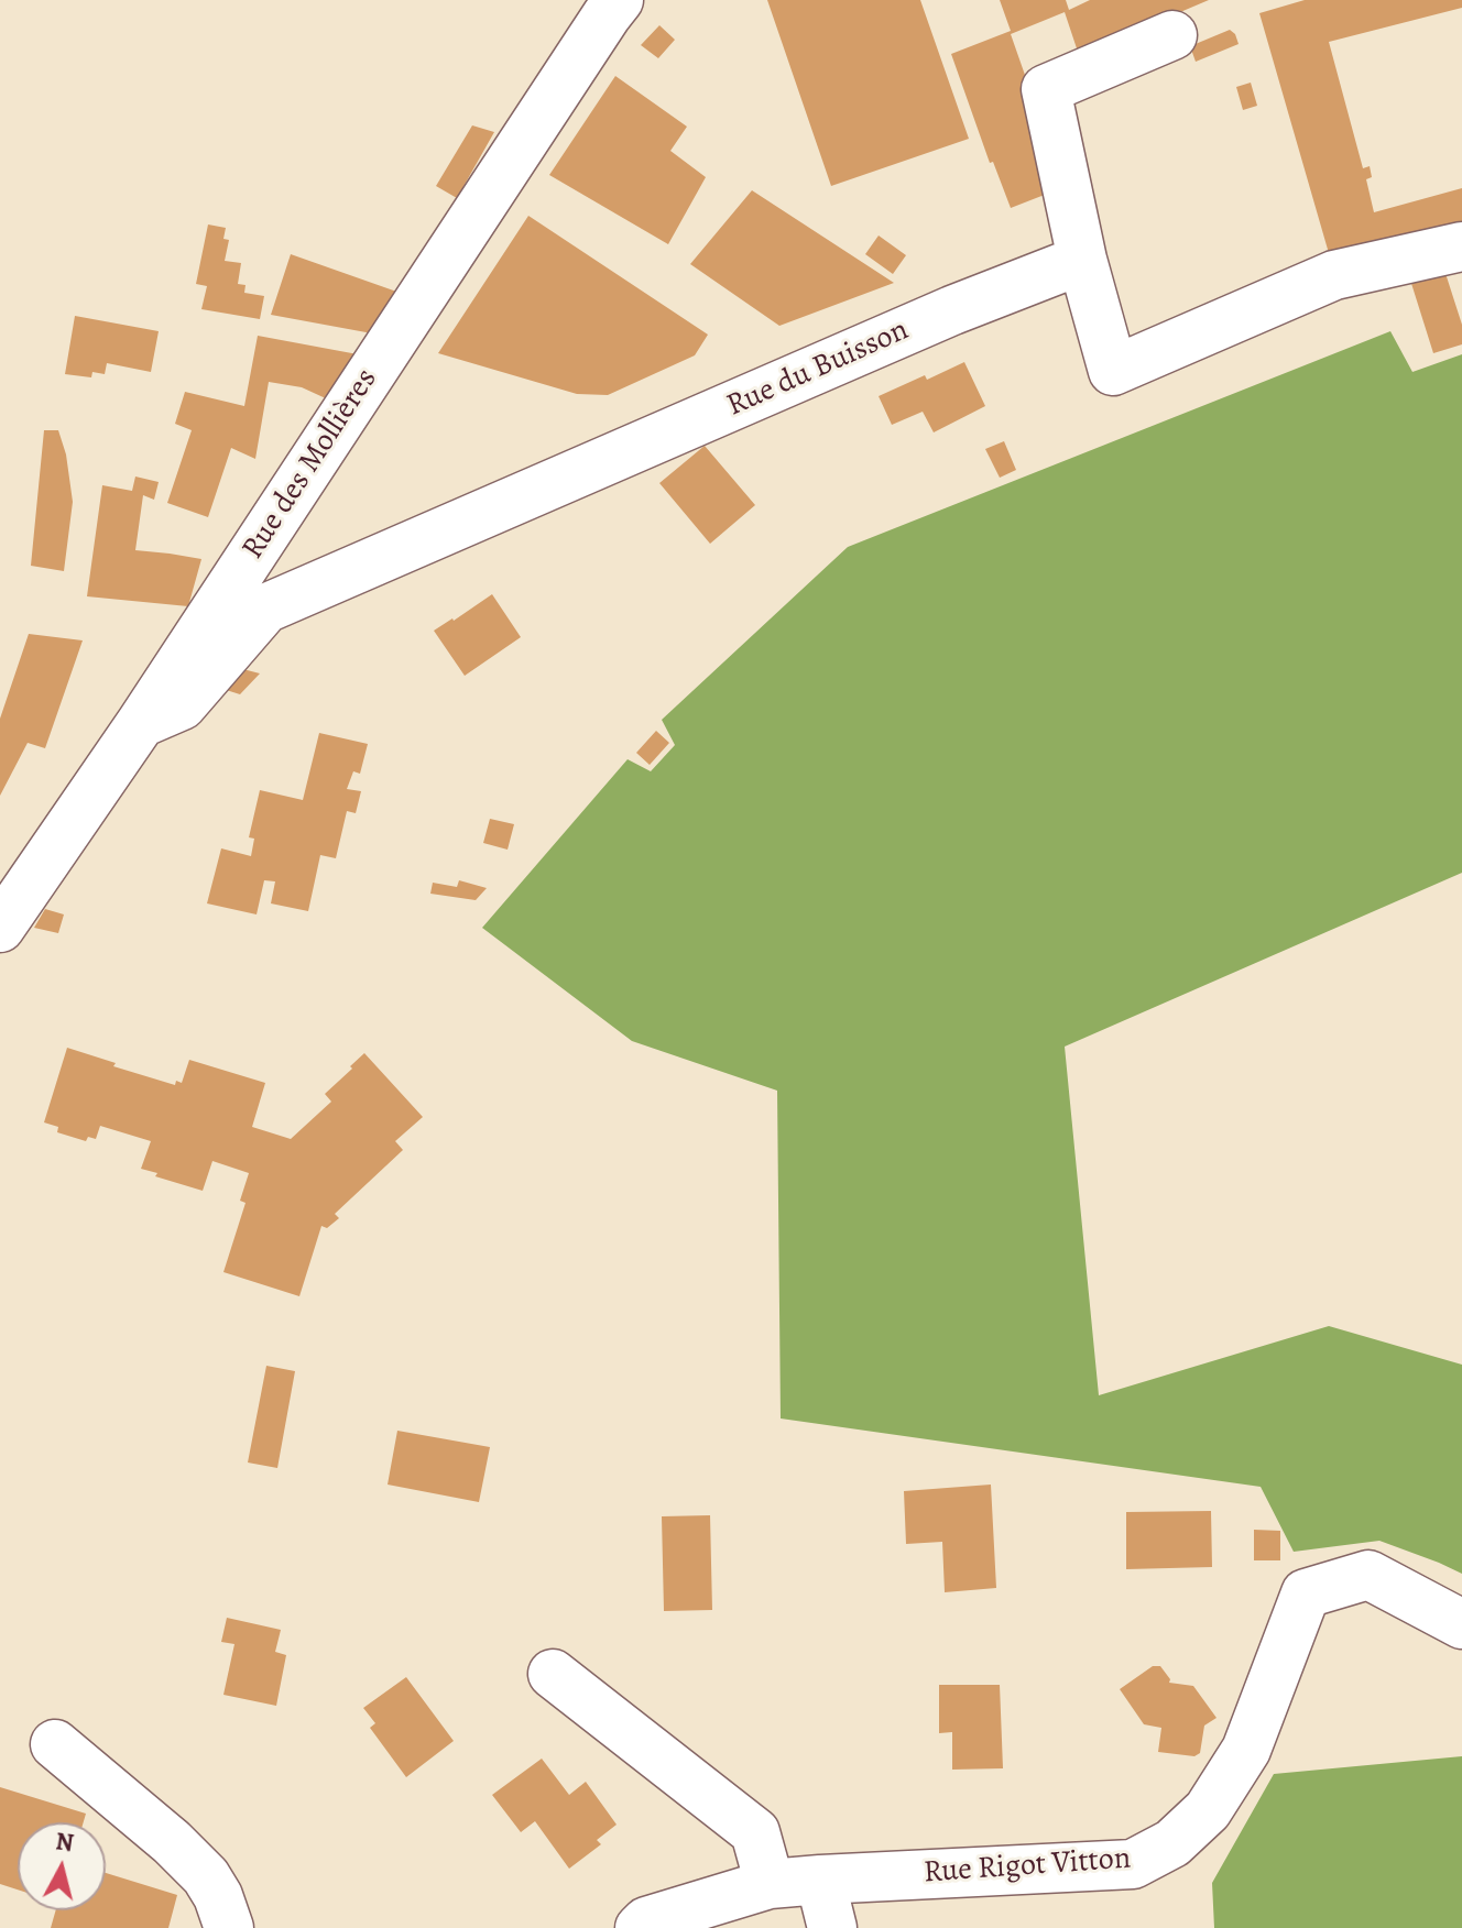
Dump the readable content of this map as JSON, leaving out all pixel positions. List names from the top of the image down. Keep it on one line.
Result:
{"streets":{"street":["Rue du Buisson","Rue des Mollières","Rue Rigot Vitton"]},"crossings":[["Rue du Buisson","Rue des Mollières"]],"north":"top"}
